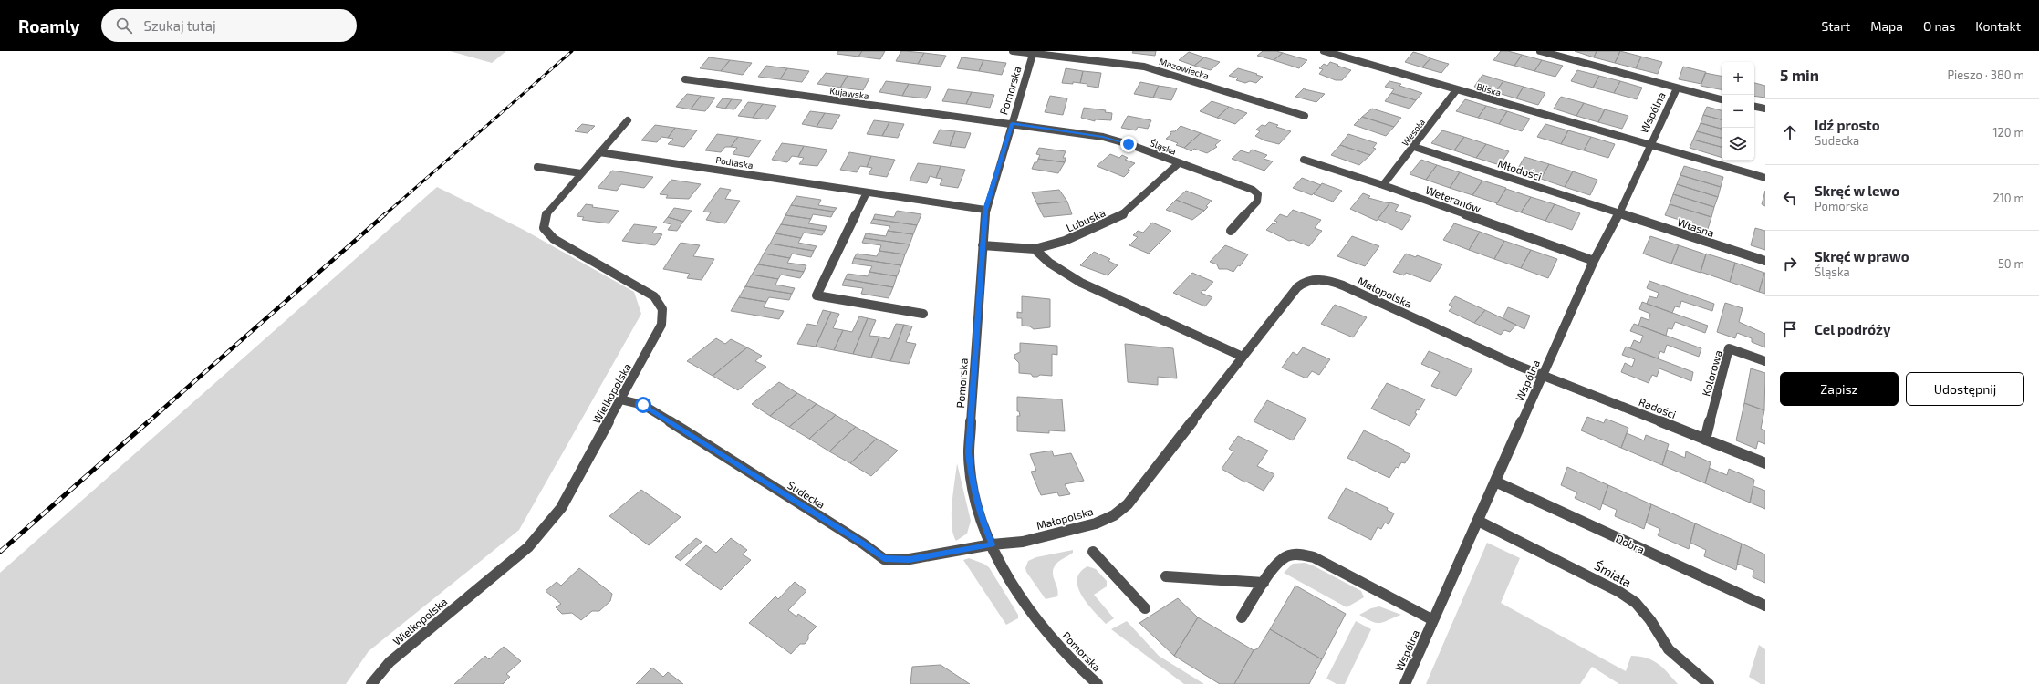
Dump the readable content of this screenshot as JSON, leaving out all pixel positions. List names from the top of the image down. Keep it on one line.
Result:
{"streets":{"street":["Mazowiecka","Bliska","Pomorska","Kujawska","Wspólna","Wesoła","Śląska","Podlaska","Młodości","Weteranów","Lubuska","Własna","Małopolska","Kolorowa","Wielkopolska","Radości","Sudecka","Dobra","Śmiała"]},"crossings":[["Mazowiecka","Pomorska"],["Bliska","Wspólna"],["Bliska","Wesoła"],["Pomorska","Kujawska"],["Pomorska","Śląska"],["Pomorska","Podlaska"],["Pomorska","Lubuska"],["Pomorska","Małopolska"],["Pomorska","Sudecka"],["Kujawska","Śląska"],["Wspólna","Młodości"],["Wspólna","Weteranów"],["Wspólna","Własna"],["Wspólna","Małopolska"],["Wspólna","Radości"],["Wspólna","Dobra"],["Wspólna","Śmiała"],["Wesoła","Młodości"],["Wesoła","Weteranów"],["Śląska","Lubuska"],["Podlaska","Wielkopolska"],["Młodości","Własna"],["Małopolska","Radości"],["Małopolska","Sudecka"],["Kolorowa","Radości"],["Wielkopolska","Sudecka"]],"page":{"header":"Roamly","search":"Szukaj tutaj","nav":["Start","Mapa","O nas","Kontakt"],"heading":["5 min","Pieszo · 380 m"],"map_buttons":["+","−"],"list":[["Idź prosto","Sudecka","120 m"],["Skręć w lewo","Pomorska","210 m"],["Skręć w prawo","Śląska","50 m"],"Cel podróży"],"buttons":["Zapisz","Udostępnij"]}}
